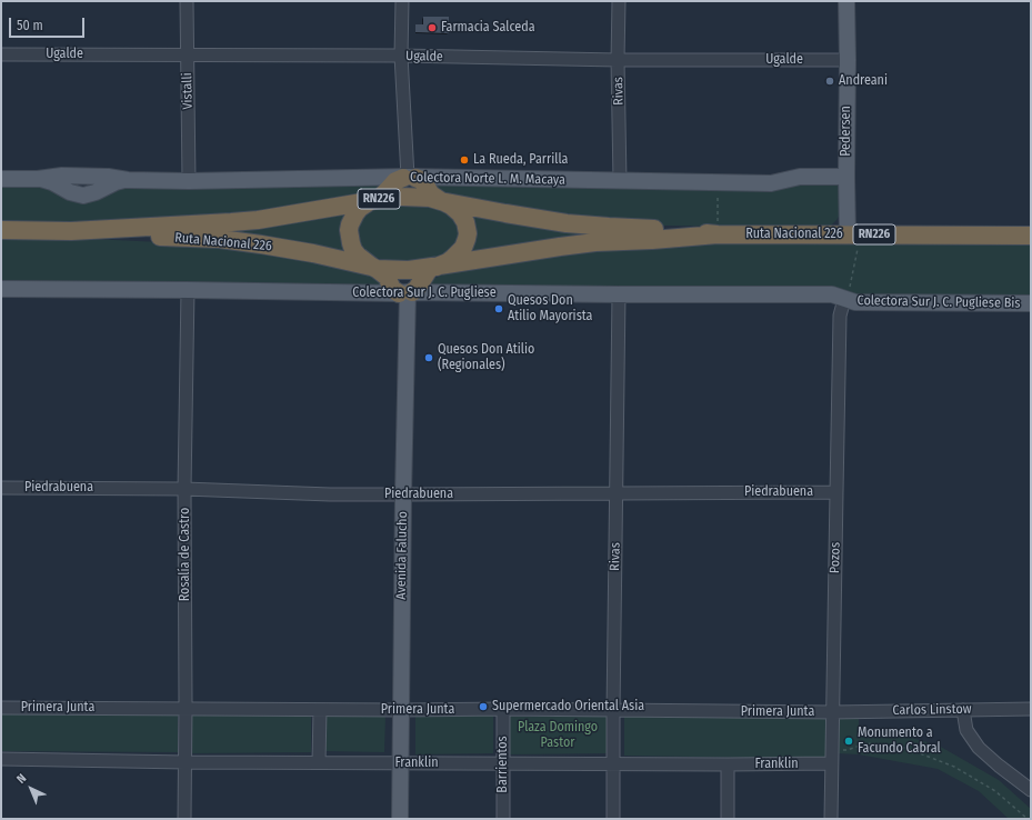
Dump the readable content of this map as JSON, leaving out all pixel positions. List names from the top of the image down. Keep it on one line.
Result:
{"streets":{"highway":["RN226","Ruta Nacional 226"],"main road":["Pedersen","Colectora Norte L. M. Macaya","Colectora Sur J. C. Pugliese","Colectora Sur J. C. Pugliese Bis","Avenida Falucho"],"street":["Ugalde","Vistalli","Rivas","Piedrabuena","Rosalía de Castro","Pozos","Primera Junta","Carlos Linstow","Franklin","Barrientos"]},"crossings":[["Ugalde","Vistalli"],["Ugalde","Rivas"],["Ugalde","Pedersen"],["Vistalli","Colectora Norte L. M. Macaya"],["Rivas","Colectora Norte L. M. Macaya"],["Rivas","Colectora Sur J. C. Pugliese"],["Rivas","Piedrabuena"],["Rivas","Primera Junta"],["Rivas","Franklin"],["Pedersen","Colectora Norte L. M. Macaya"],["Pedersen","Ruta Nacional 226"],["RN226","Ruta Nacional 226"],["Colectora Sur J. C. Pugliese","Colectora Sur J. C. Pugliese Bis"],["Colectora Sur J. C. Pugliese","Rosalía de Castro"],["Colectora Sur J. C. Pugliese","Avenida Falucho"],["Colectora Sur J. C. Pugliese","Pozos"],["Colectora Sur J. C. Pugliese Bis","Pozos"],["Piedrabuena","Rosalía de Castro"],["Piedrabuena","Avenida Falucho"],["Piedrabuena","Pozos"],["Rosalía de Castro","Primera Junta"],["Rosalía de Castro","Franklin"],["Avenida Falucho","Primera Junta"],["Avenida Falucho","Franklin"],["Pozos","Primera Junta"],["Pozos","Carlos Linstow"],["Pozos","Franklin"],["Primera Junta","Carlos Linstow"],["Primera Junta","Barrientos"],["Franklin","Barrientos"]],"parks":["Plaza Domingo Pastor"],"places":["Farmacia Salceda","Andreani","La Rueda, Parrilla","Quesos Don Atilio Mayorista","Quesos Don Atilio (Regionales)","Supermercado Oriental Asia","Monumento a Facundo Cabral"],"scale_bar":"50 m","north":"top left"}
